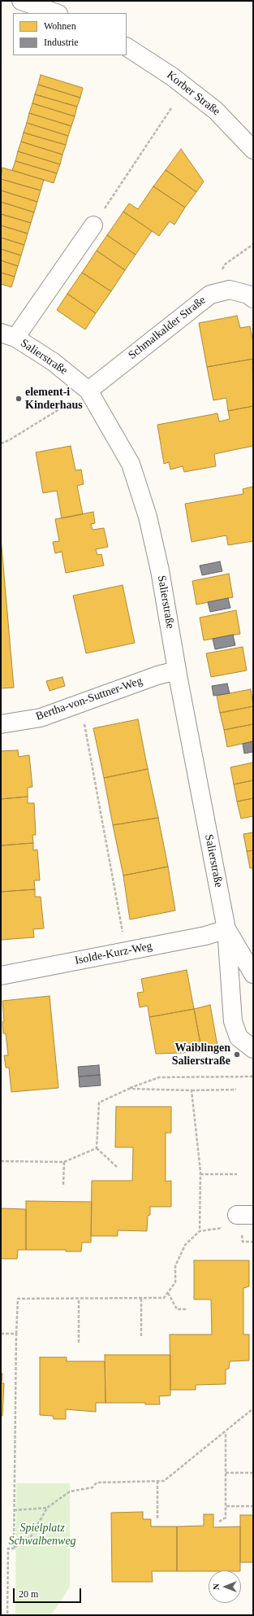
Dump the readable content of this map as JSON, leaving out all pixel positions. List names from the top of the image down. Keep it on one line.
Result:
{"streets":{"street":["Korber Straße","Schmalkalder Straße","Salierstraße","Bertha-von-Suttner-Weg","Isolde-Kurz-Weg"]},"crossings":[["Schmalkalder Straße","Salierstraße"],["Salierstraße","Bertha-von-Suttner-Weg"],["Salierstraße","Isolde-Kurz-Weg"]],"parks":["Spielplatz Schwalbenweg"],"places":["element-i Kinderhaus","Waiblingen Salierstraße"],"legend":["Wohnen","Industrie"],"scale_bar":"20 m","north":"left"}
